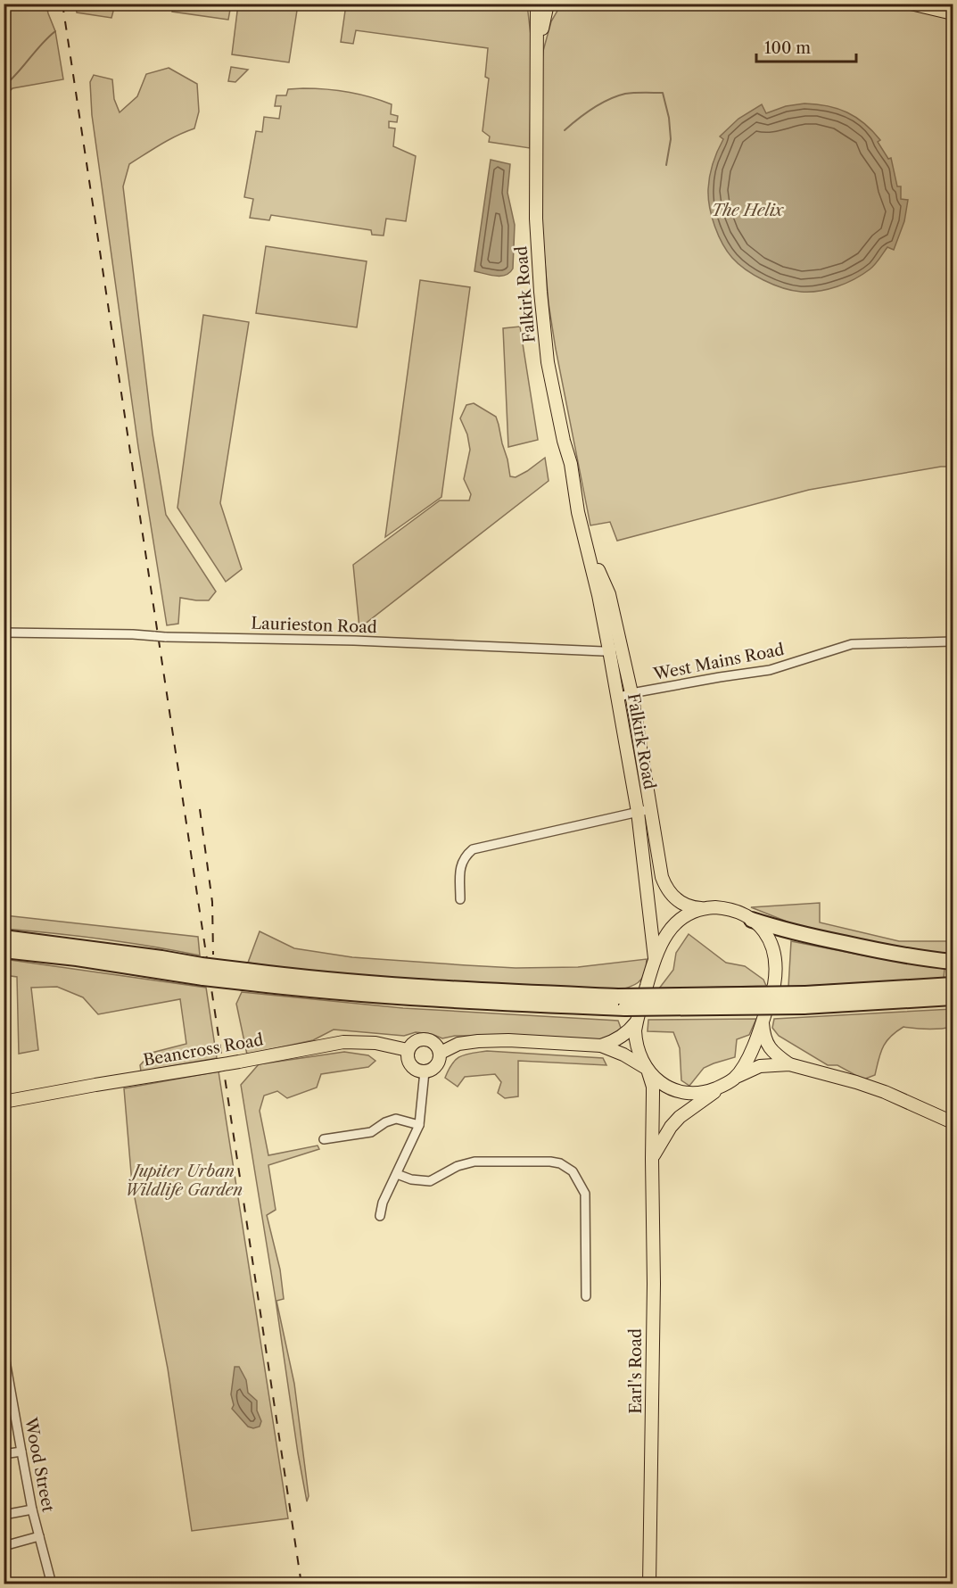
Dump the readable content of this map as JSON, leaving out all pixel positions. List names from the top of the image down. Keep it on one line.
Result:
{"streets":{"main road":["Falkirk Road","Beancross Road","Earl's Road"],"street":["Laurieston Road","West Mains Road","Wood Street"]},"crossings":[["Falkirk Road","Laurieston Road"],["Falkirk Road","West Mains Road"],["Falkirk Road","Earl's Road"]],"parks":["The Helix","Jupiter Urban Wildlife Garden"],"scale_bar":"100 m"}
